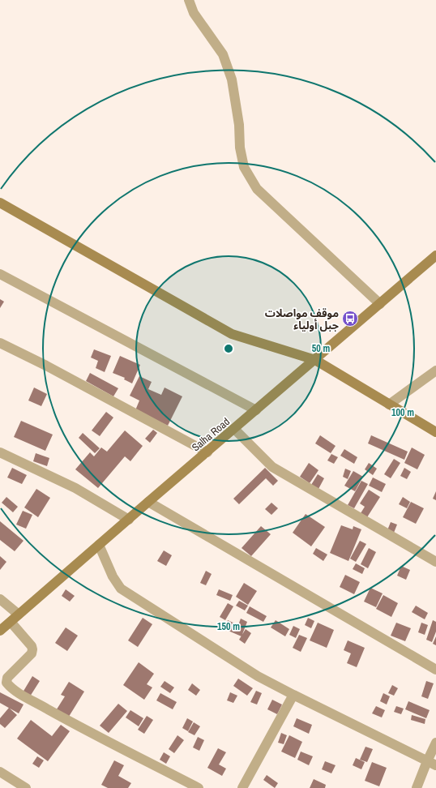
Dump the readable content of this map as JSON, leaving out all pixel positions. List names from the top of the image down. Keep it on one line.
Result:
{"streets":{"main road":["Salha Road"]},"places":{"bus stop":["موقف مواصلات جبل أولياء"]},"rings":["50 m","100 m","150 m"]}
